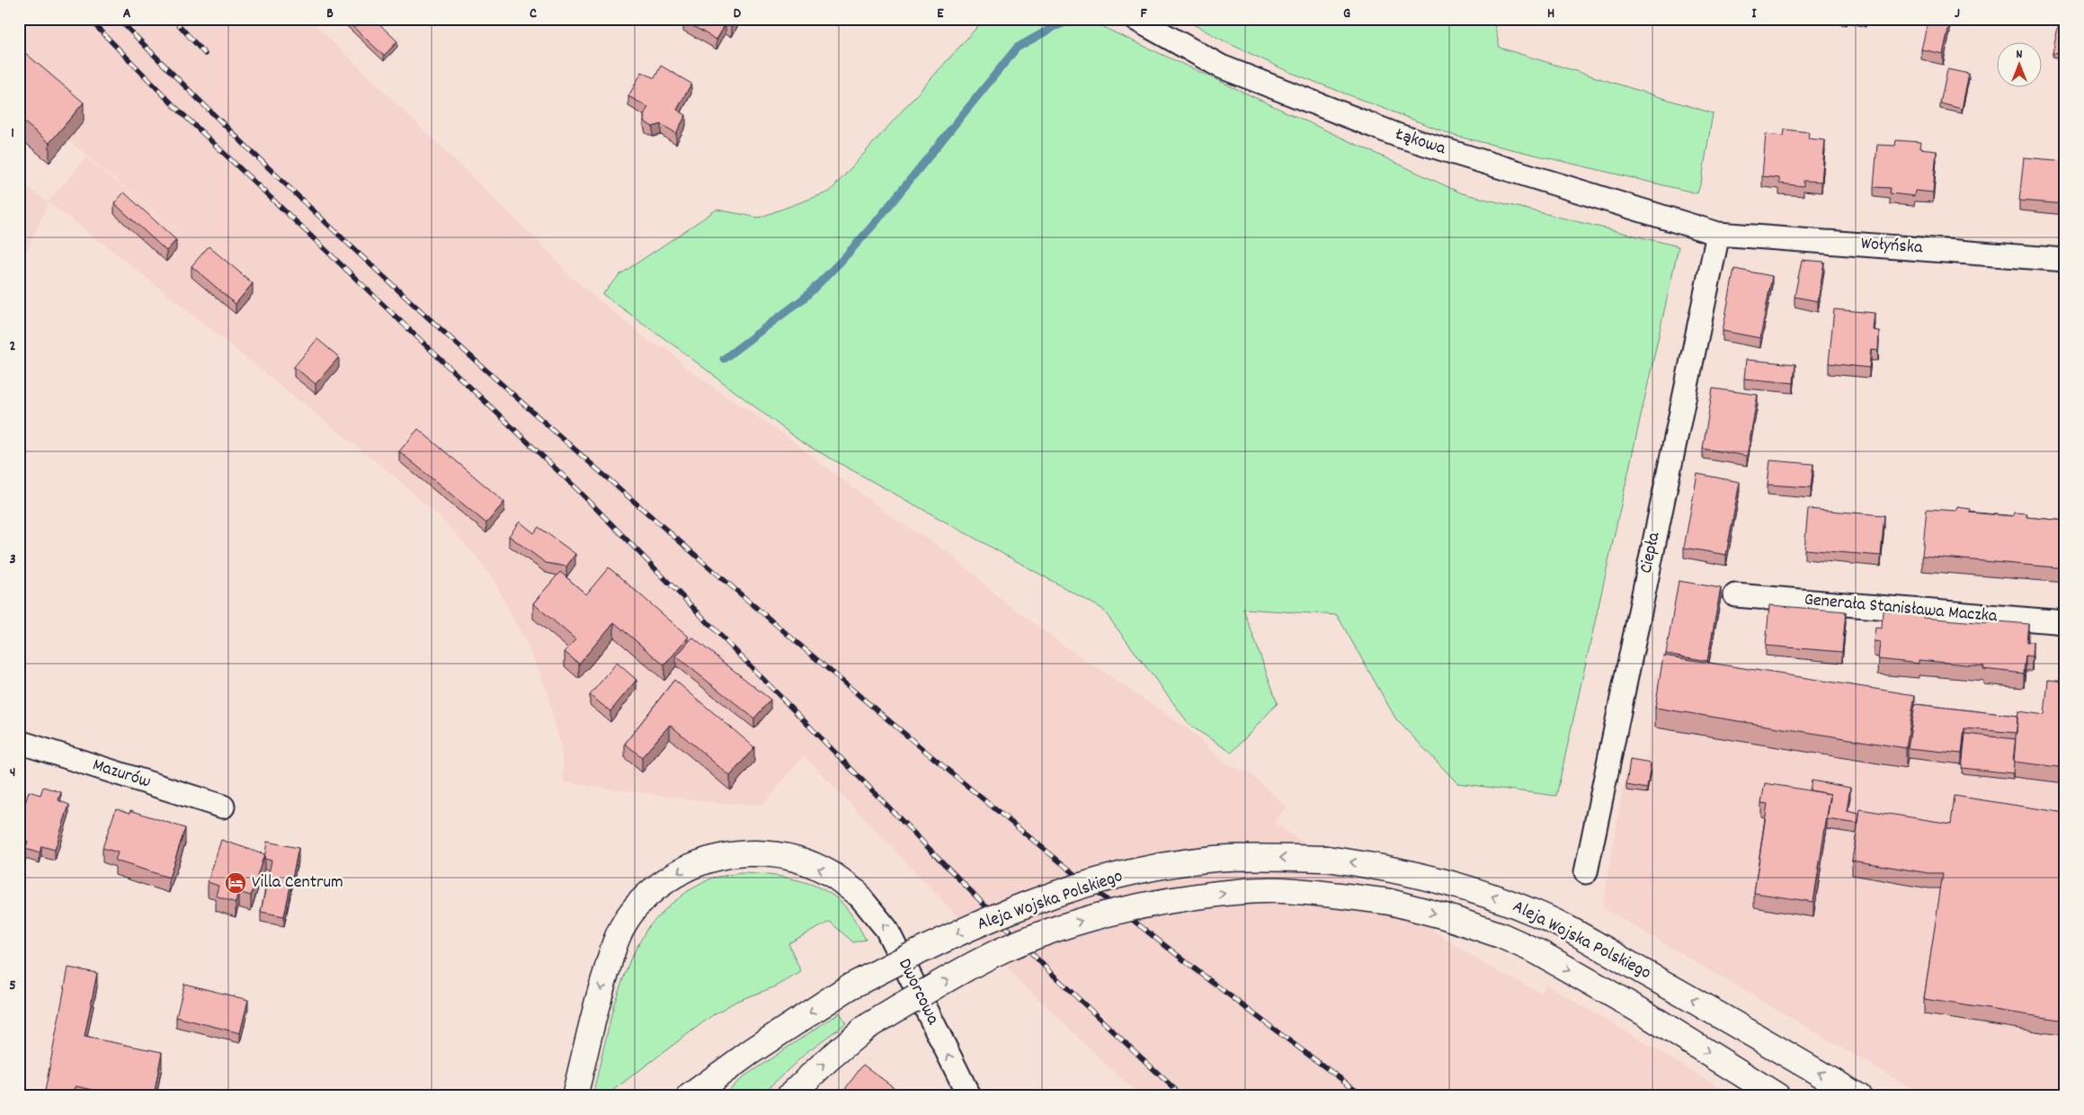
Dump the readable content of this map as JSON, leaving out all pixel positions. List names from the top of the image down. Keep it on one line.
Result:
{"streets":{"main road":["Aleja Wojska Polskiego"],"street":["Łąkowa","Wołyńska","Ciepła","Generała Stanisława Maczka","Mazurów","Dworcowa"]},"crossings":[["Łąkowa","Wołyńska"],["Łąkowa","Ciepła"],["Wołyńska","Ciepła"]],"one_way":["Dworcowa"],"places":{"hotel":["Villa Centrum"]},"north":"top","grid":{"columns":["A","B","C","D","E","F","G","H","I","J"],"rows":["1","2","3","4","5"]}}
